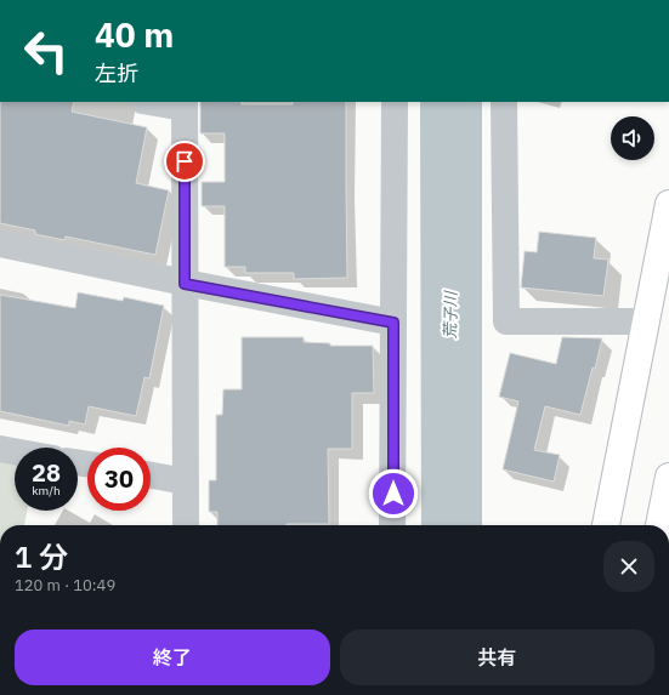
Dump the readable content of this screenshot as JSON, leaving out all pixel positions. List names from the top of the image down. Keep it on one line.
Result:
{"water":["荒子川"],"page":{"turn":["40 m","左折"],"speed":"28 km/h","limit":"30","heading":["1 分","120 m · 10:49"],"buttons":["終了","共有"]}}
